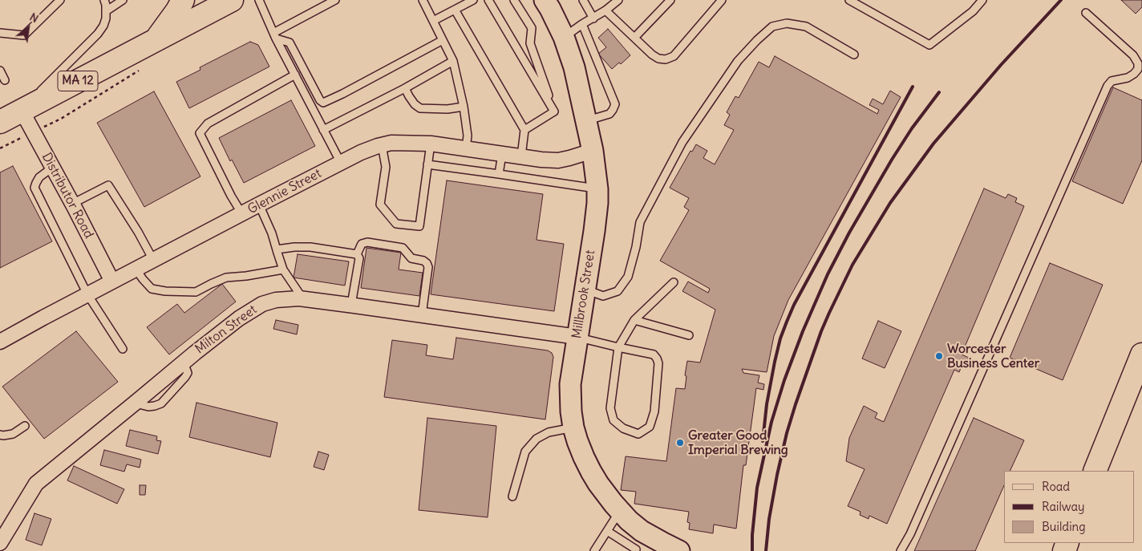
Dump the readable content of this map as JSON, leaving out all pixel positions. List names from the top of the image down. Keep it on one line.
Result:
{"streets":{"main road":["MA 12","Millbrook Street"],"street":["Glennie Street","Distributor Road","Milton Street"]},"crossings":[["MA 12","Distributor Road"],["Glennie Street","Distributor Road"],["Glennie Street","Millbrook Street"],["Millbrook Street","Milton Street"]],"places":["Worcester Business Center","Greater Good Imperial Brewing"],"legend":["Road","Railway","Building"],"north":"top right"}
